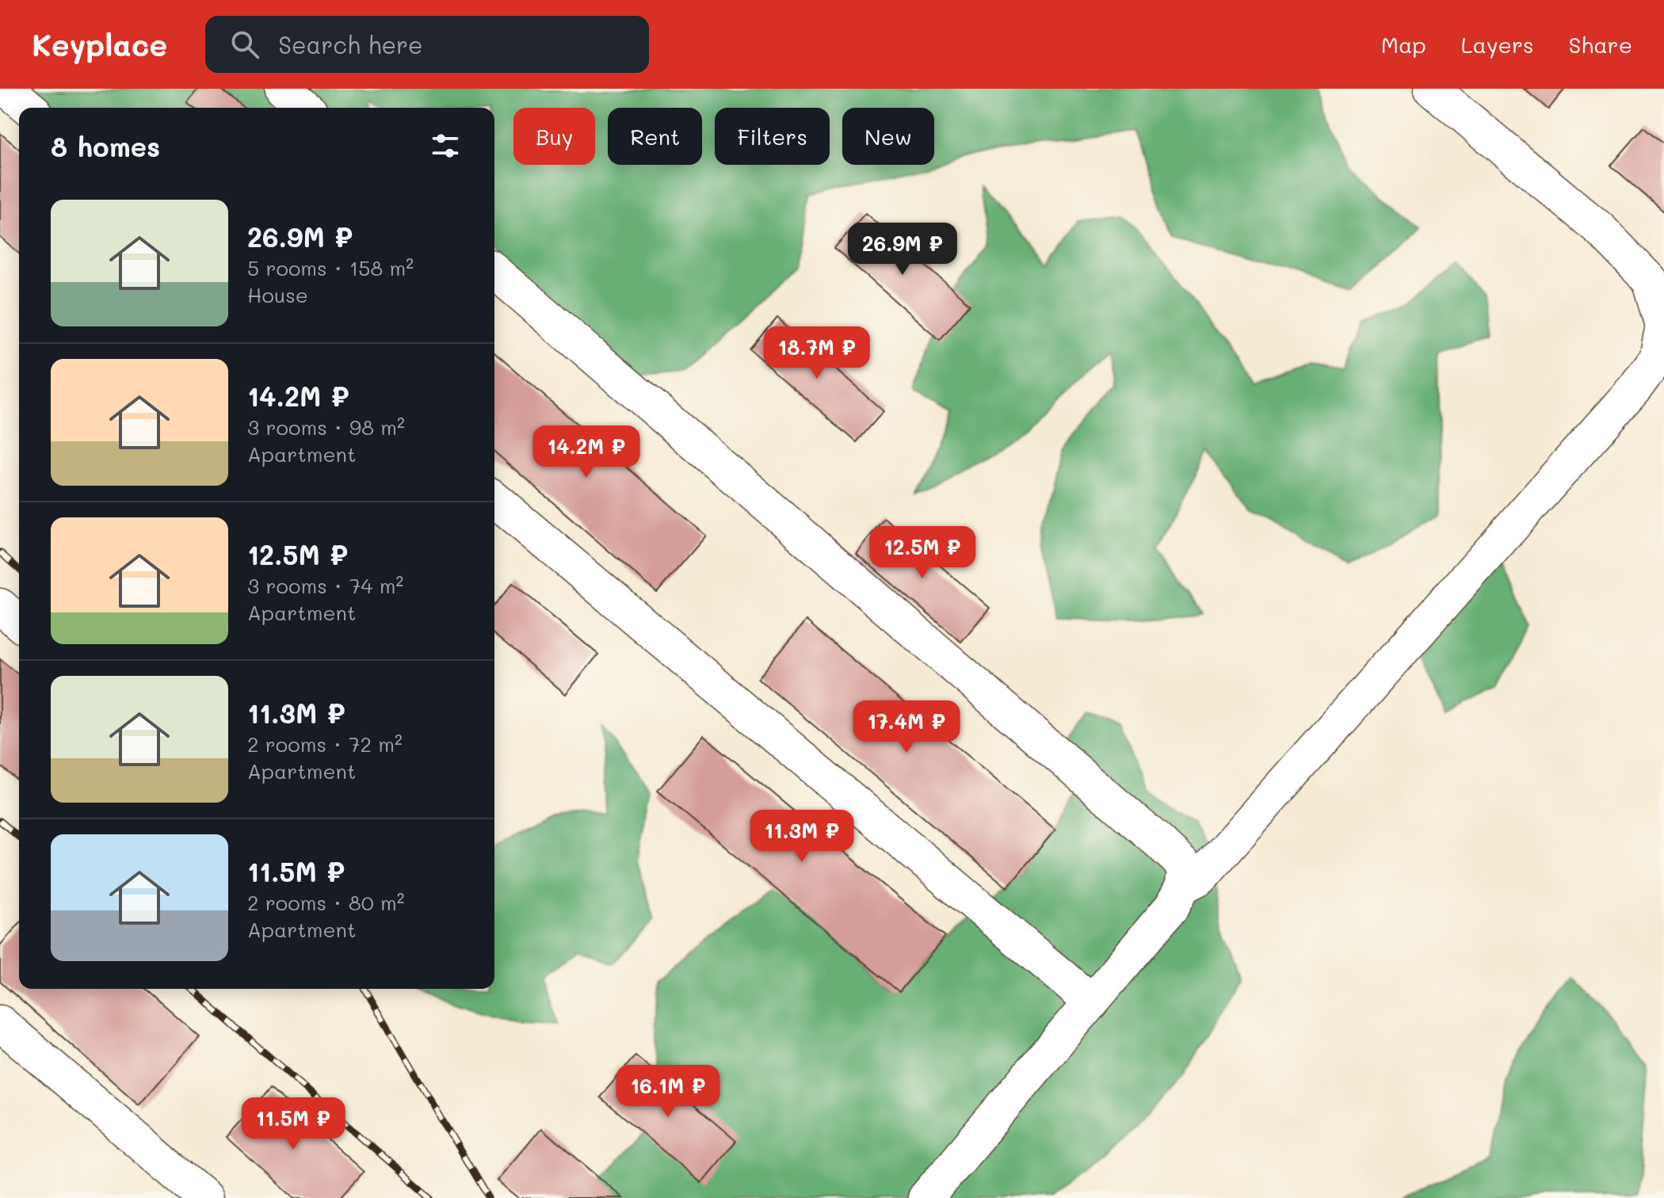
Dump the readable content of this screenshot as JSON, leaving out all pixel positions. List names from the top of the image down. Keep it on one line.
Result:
{"page":{"header":"Keyplace","search":"Search here","nav":["Map","Layers","Share"],"chip":["Buy","Rent","Filters","New"],"heading":"8 homes","list":[{"name":"26.9M ₽","note":"5 rooms · 158 m² · House"},{"name":"14.2M ₽","note":"3 rooms · 98 m² · Apartment"},{"name":"12.5M ₽","note":"3 rooms · 74 m² · Apartment"},{"name":"11.3M ₽","note":"2 rooms · 72 m² · Apartment"},{"name":"11.5M ₽","note":"2 rooms · 80 m² · Apartment"}],"price":["26.9M ₽","18.7M ₽","14.2M ₽","12.5M ₽","17.4M ₽","11.3M ₽","16.1M ₽","11.5M ₽"]}}
